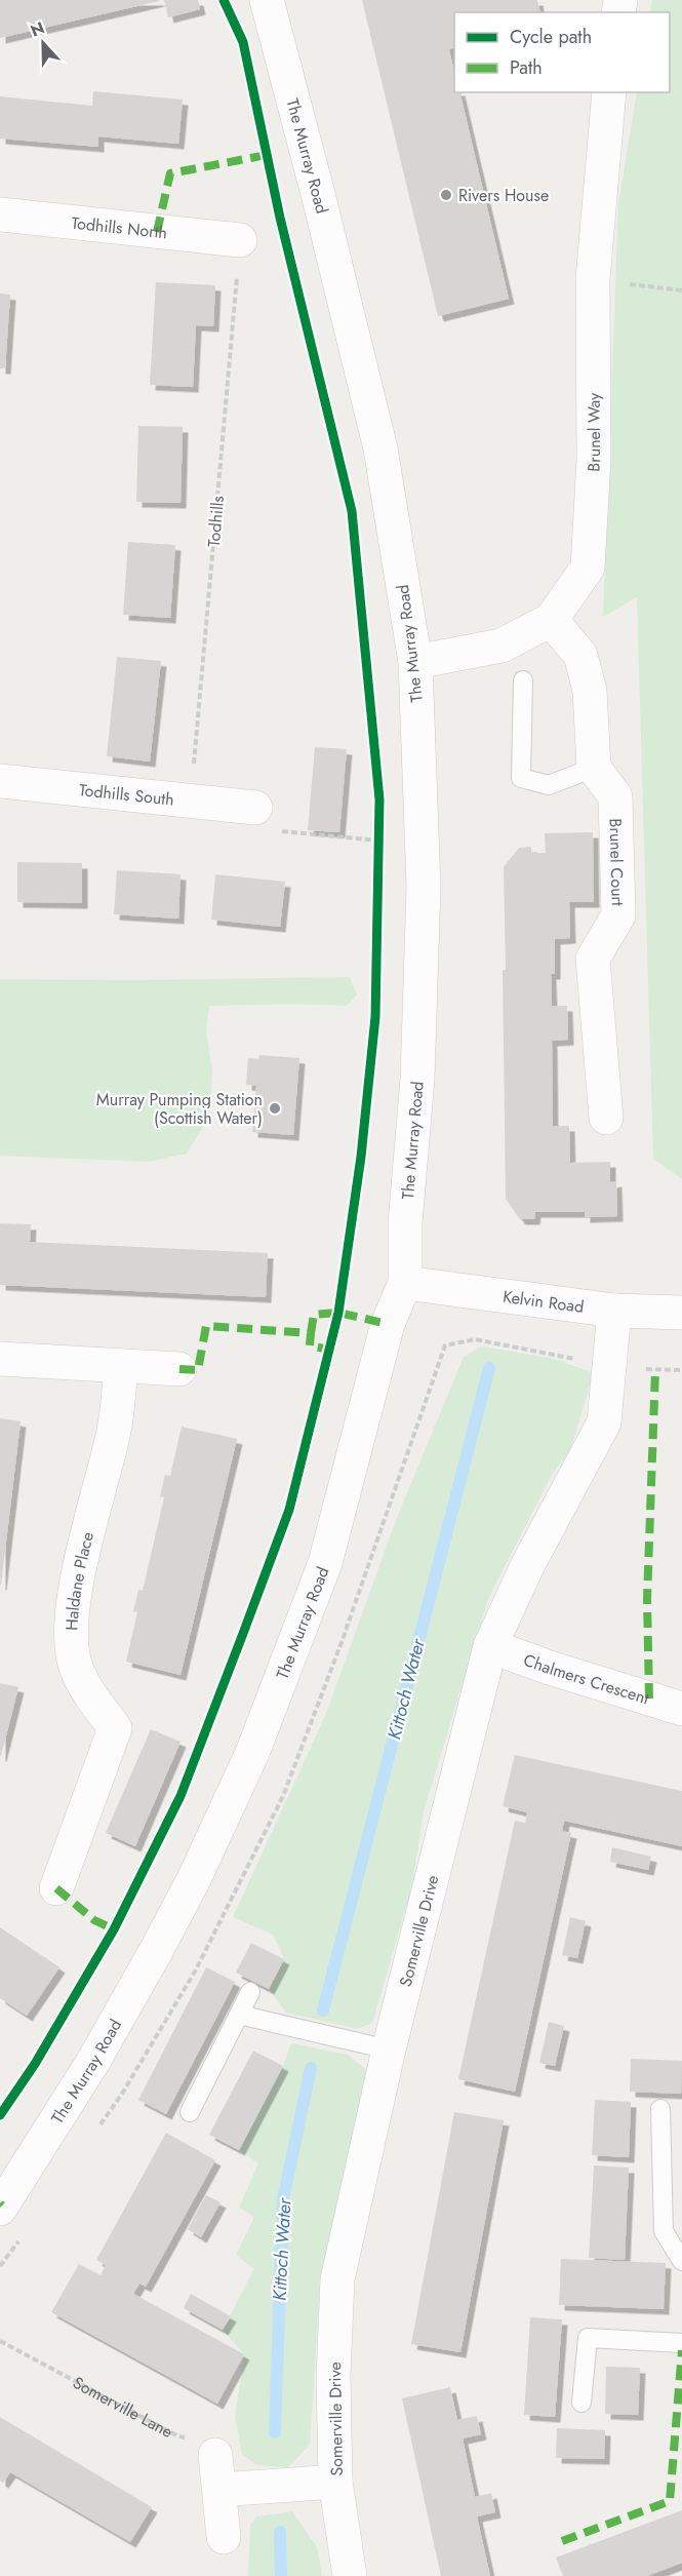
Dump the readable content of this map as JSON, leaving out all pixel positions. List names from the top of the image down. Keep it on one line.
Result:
{"streets":{"street":["The Murray Road","Todhills North","Brunel Way","Todhills South","Brunel Court","Kelvin Road","Haldane Place","Chalmers Crescent","Somerville Drive"],"path":["Todhills","Somerville Lane"]},"crossings":[["The Murray Road","Brunel Way"],["The Murray Road","Kelvin Road"],["Todhills North","Todhills"],["Todhills","Todhills South"],["Kelvin Road","Somerville Drive"],["Chalmers Crescent","Somerville Drive"]],"water":["Kittoch Water"],"places":["Rivers House","Murray Pumping Station (Scottish Water)"],"legend":["Cycle path","Path"],"north":"top"}
